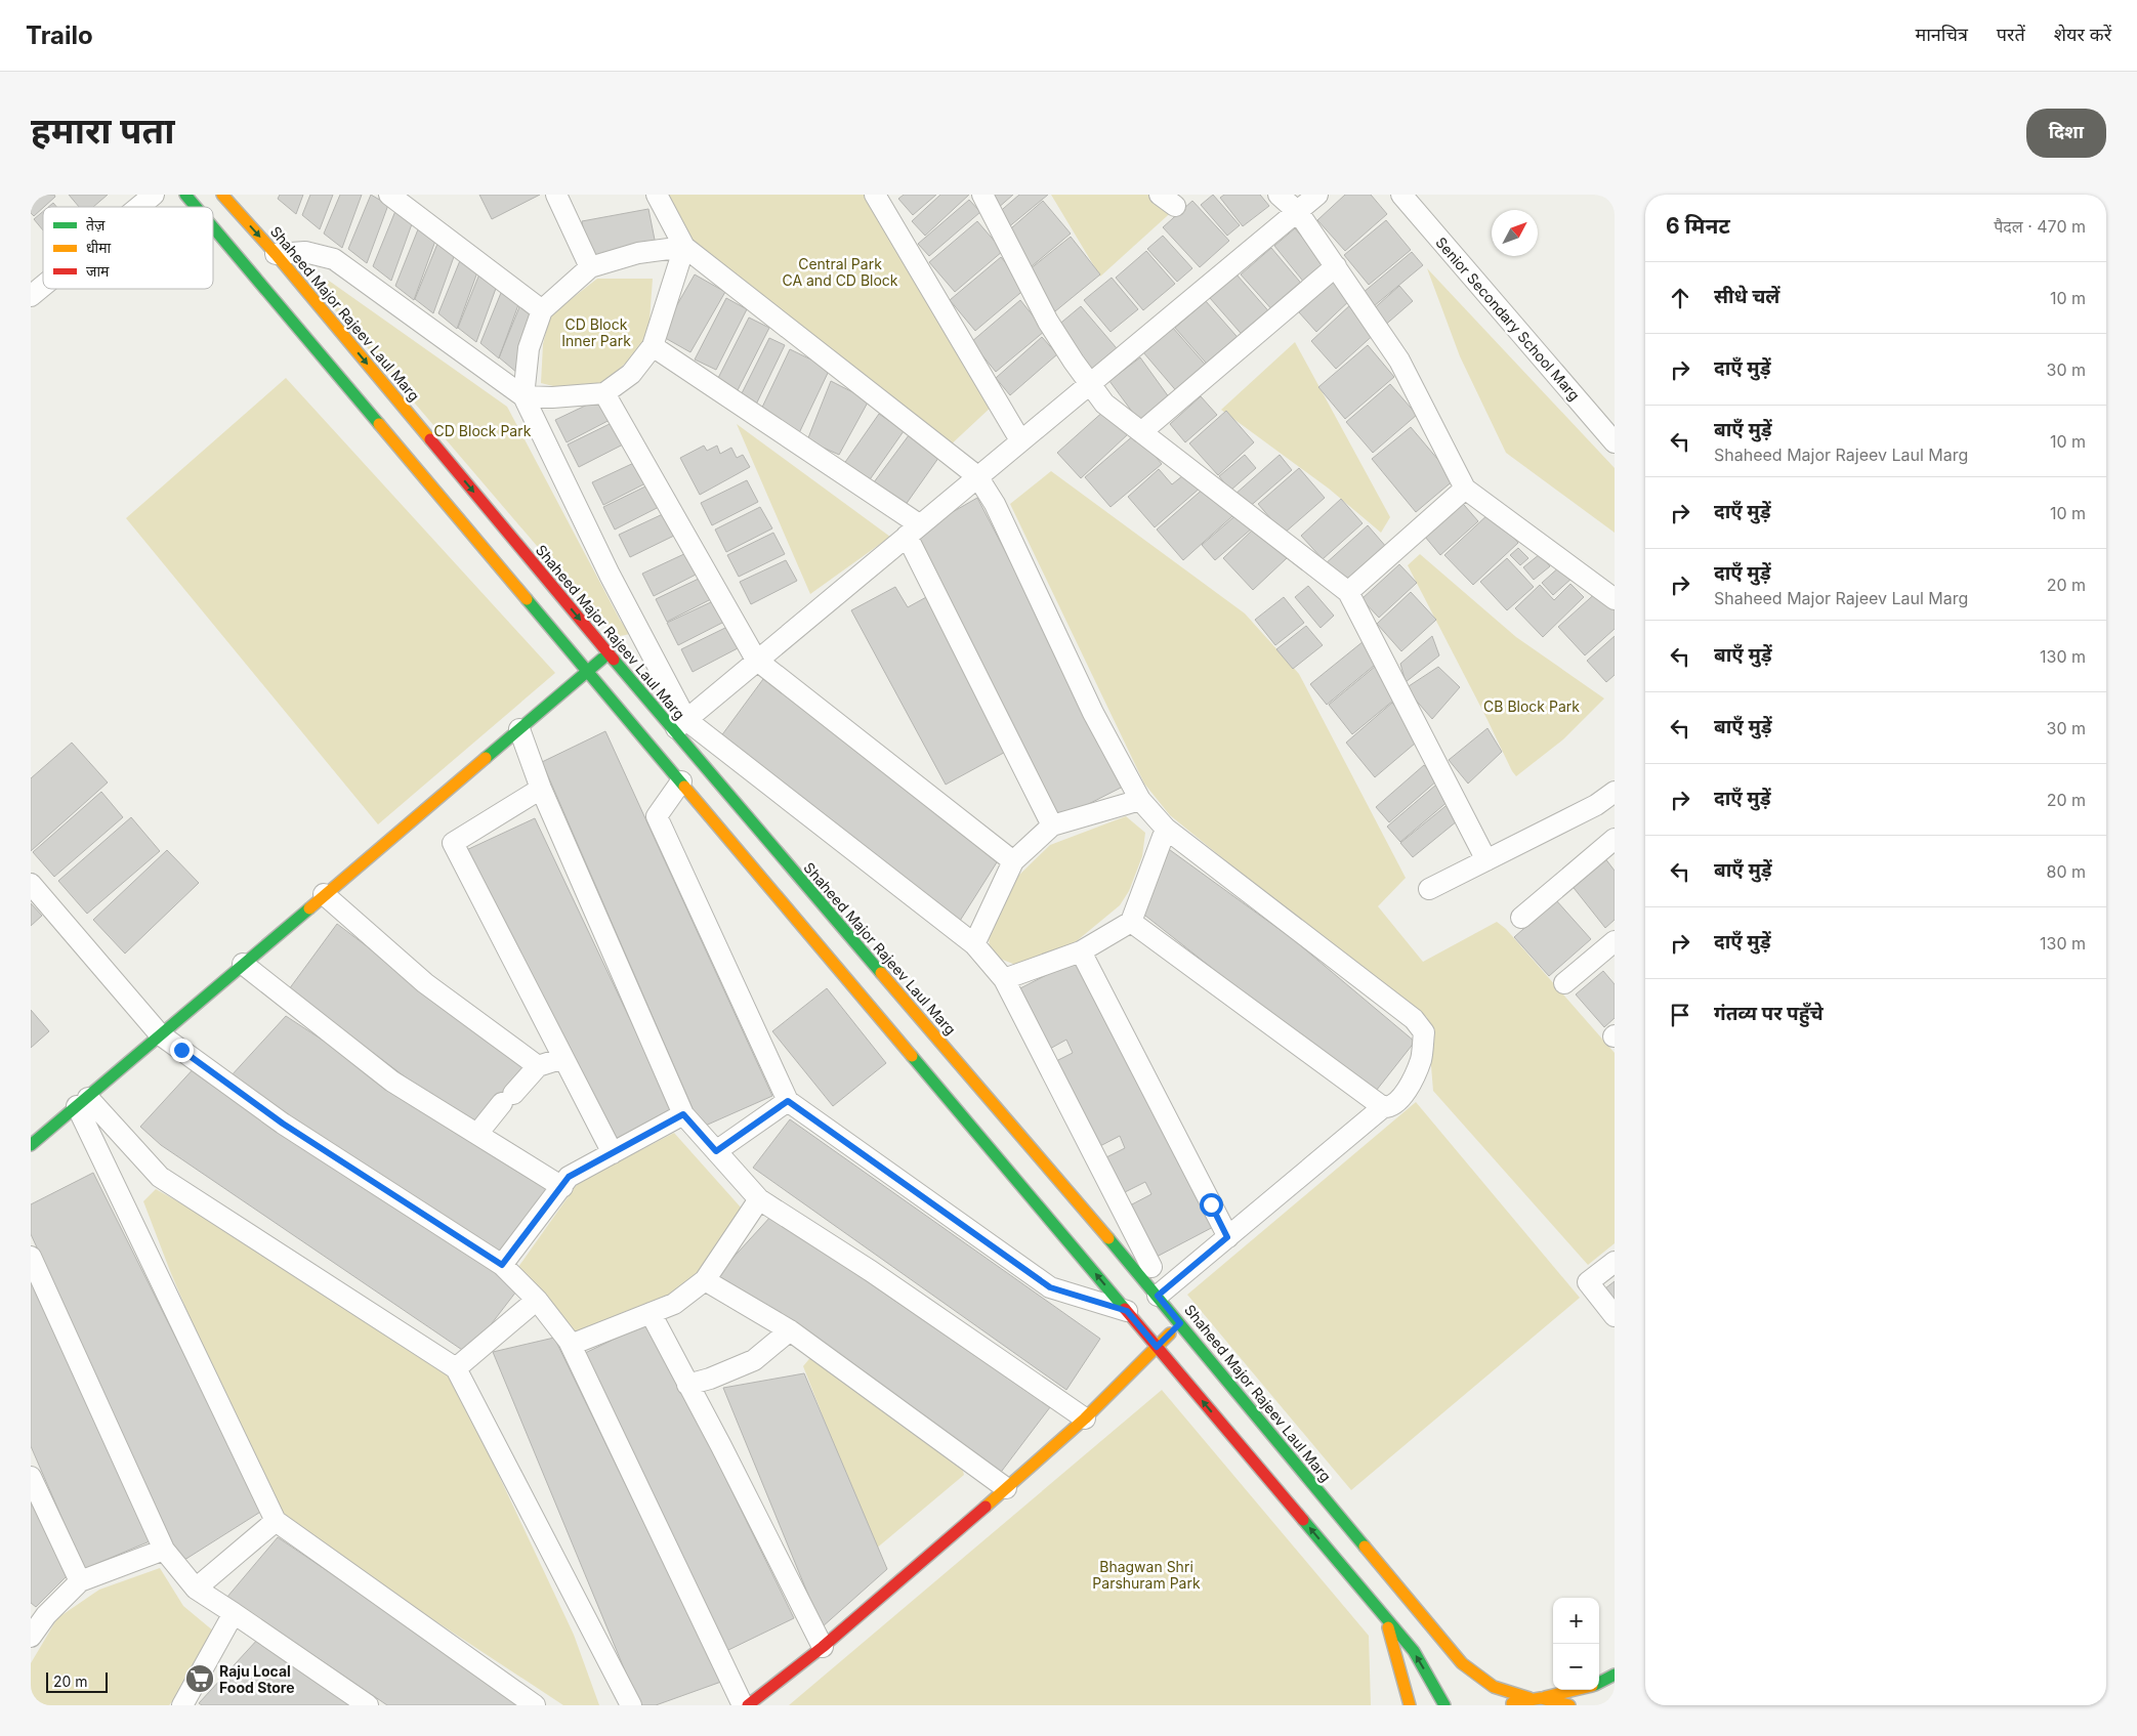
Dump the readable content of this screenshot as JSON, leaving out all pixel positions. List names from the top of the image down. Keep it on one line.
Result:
{"streets":{"street":["Shaheed Major Rajeev Laul Marg","Senior Secondary School Marg"]},"parks":["Central Park CA and CD Block","CD Block Inner Park","CD Block Park","CB Block Park","Bhagwan Shri Parshuram Park"],"places":{"supermarket":["Raju Local Food Store"]},"legend":["तेज़","धीमा","जाम"],"scale_bar":"20 m","north":"top right","page":{"header":"Trailo","nav":["मानचित्र","परतें","शेयर करें"],"title":"हमारा पता","buttons":"दिशा","heading":["6 मिनट","पैदल · 470 m"],"list":[["सीधे चलें","10 m"],["दाएँ मुड़ें","30 m"],["बाएँ मुड़ें","Shaheed Major Rajeev Laul Marg","10 m"],["दाएँ मुड़ें","10 m"],["दाएँ मुड़ें","Shaheed Major Rajeev Laul Marg","20 m"],["बाएँ मुड़ें","130 m"],["बाएँ मुड़ें","30 m"],["दाएँ मुड़ें","20 m"],["बाएँ मुड़ें","80 m"],["दाएँ मुड़ें","130 m"],"गंतव्य पर पहुँचे"],"map_buttons":["+","−"],"scale":"20 m"}}
